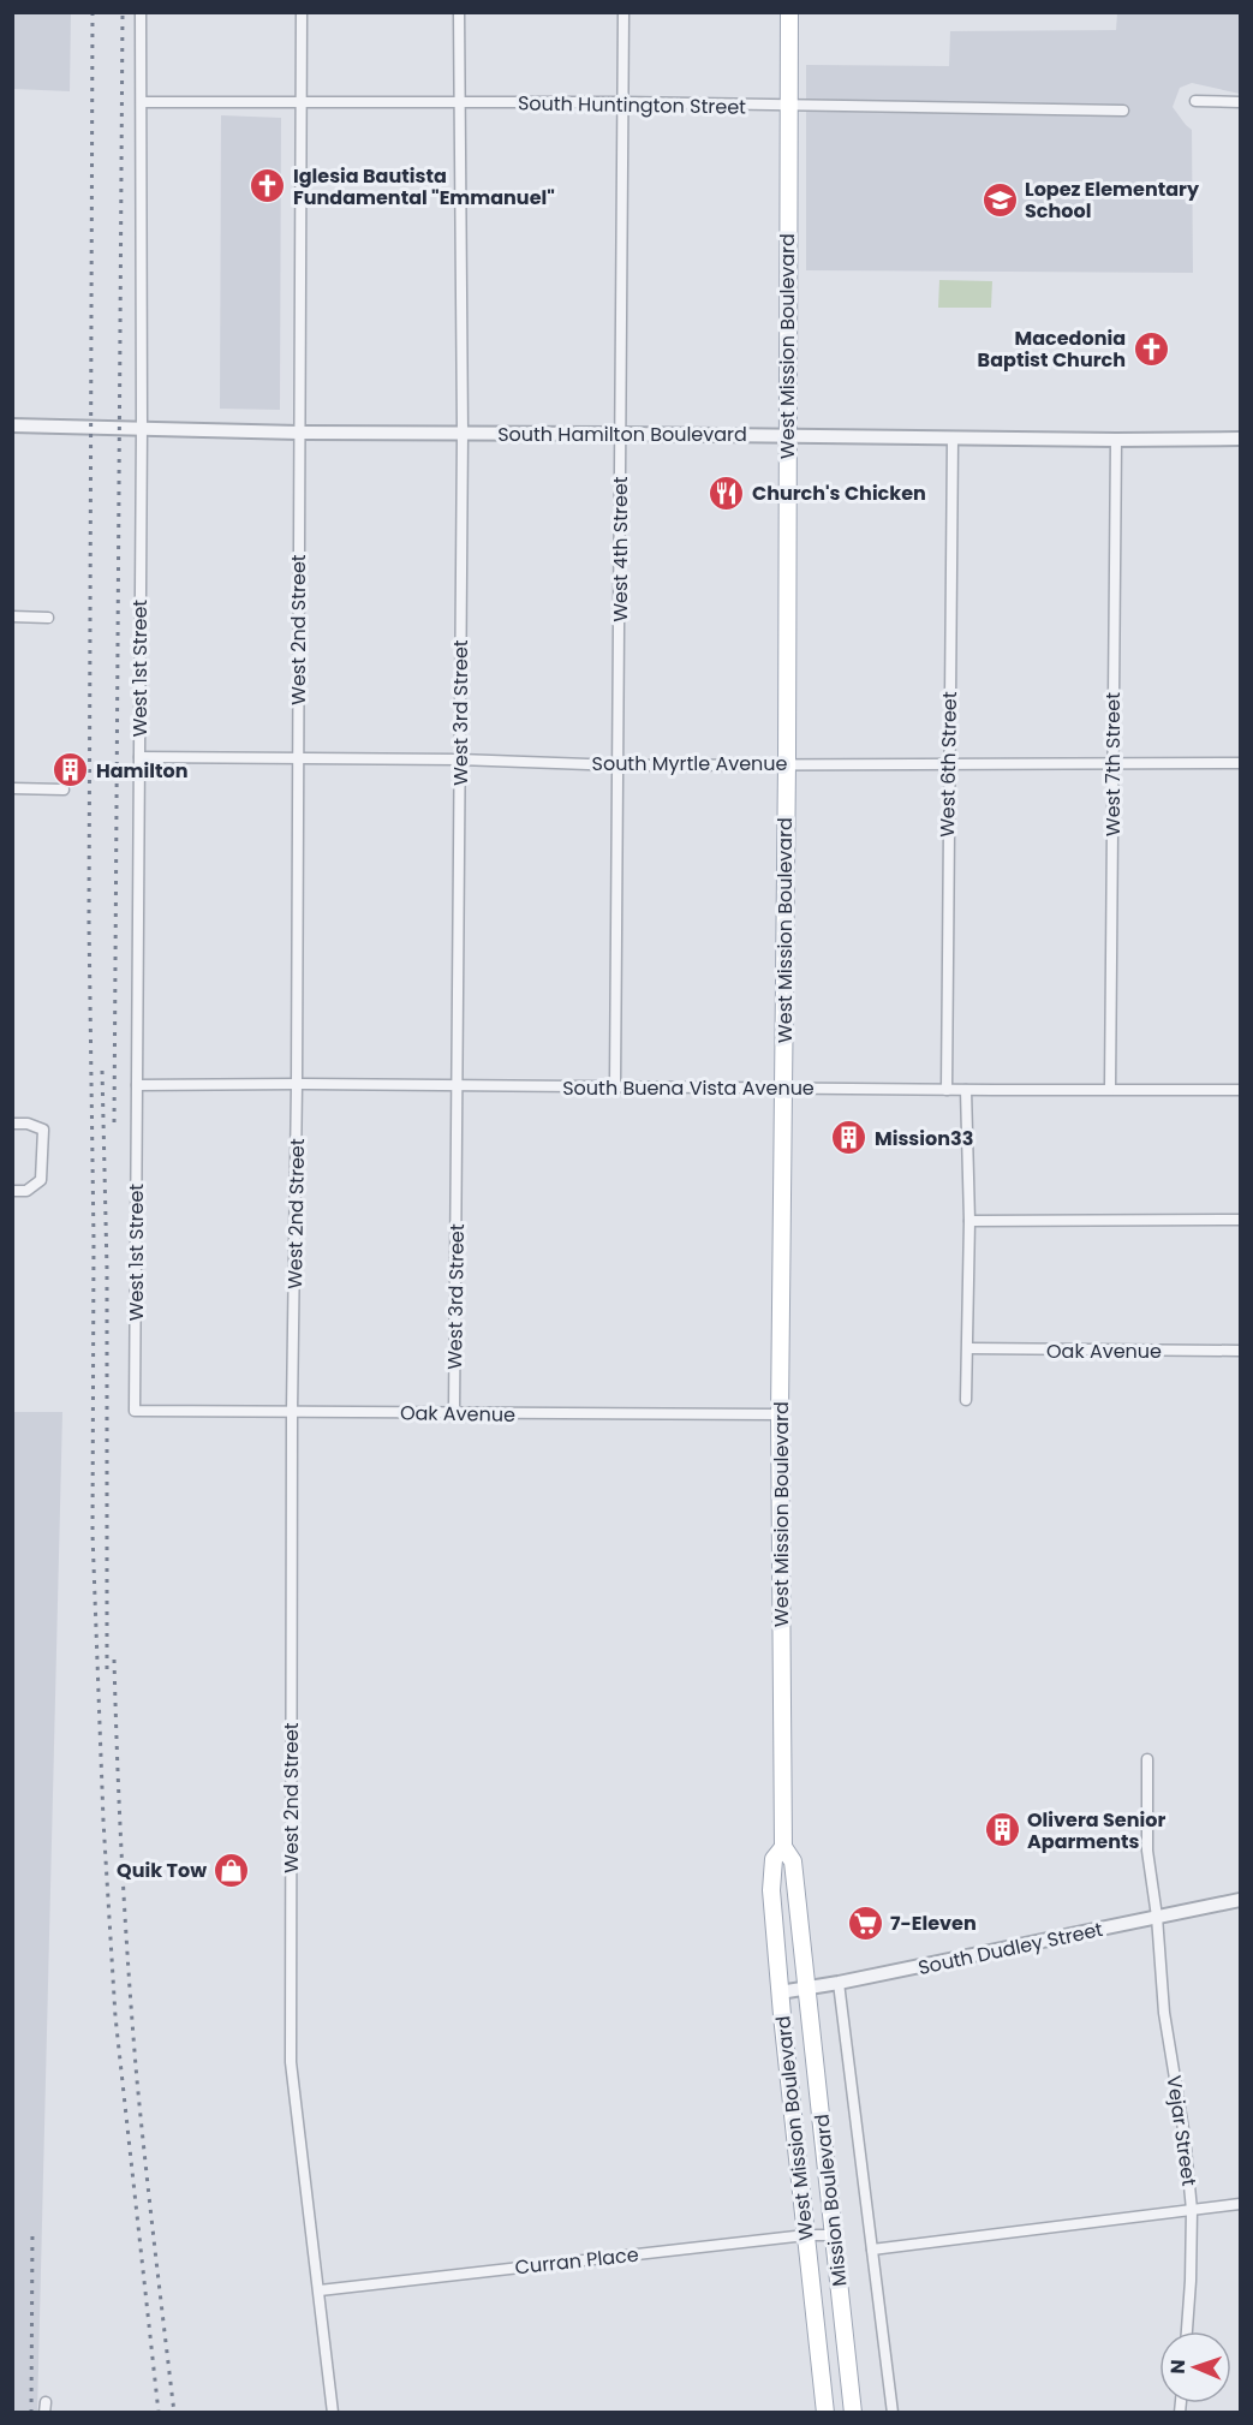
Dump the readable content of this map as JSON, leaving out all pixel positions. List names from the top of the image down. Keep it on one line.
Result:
{"streets":{"main road":["West Mission Boulevard","Mission Boulevard"],"street":["South Huntington Street","South Hamilton Boulevard","West 4th Street","West 2nd Street","West 1st Street","West 3rd Street","South Myrtle Avenue","West 6th Street","West 7th Street","South Buena Vista Avenue","Oak Avenue","South Dudley Street","Vejar Street","Curran Place"]},"crossings":[["South Huntington Street","West Mission Boulevard"],["South Huntington Street","West 4th Street"],["South Huntington Street","West 2nd Street"],["South Huntington Street","West 1st Street"],["South Huntington Street","West 3rd Street"],["West Mission Boulevard","South Hamilton Boulevard"],["West Mission Boulevard","South Myrtle Avenue"],["West Mission Boulevard","South Buena Vista Avenue"],["West Mission Boulevard","Oak Avenue"],["West Mission Boulevard","South Dudley Street"],["West Mission Boulevard","Mission Boulevard"],["West Mission Boulevard","Curran Place"],["South Hamilton Boulevard","West 4th Street"],["South Hamilton Boulevard","West 2nd Street"],["South Hamilton Boulevard","West 1st Street"],["South Hamilton Boulevard","West 3rd Street"],["South Hamilton Boulevard","West 6th Street"],["South Hamilton Boulevard","West 7th Street"],["West 4th Street","South Myrtle Avenue"],["West 4th Street","South Buena Vista Avenue"],["West 2nd Street","South Myrtle Avenue"],["West 2nd Street","South Buena Vista Avenue"],["West 2nd Street","Oak Avenue"],["West 2nd Street","Curran Place"],["West 1st Street","South Myrtle Avenue"],["West 1st Street","South Buena Vista Avenue"],["West 1st Street","Oak Avenue"],["West 3rd Street","South Myrtle Avenue"],["West 3rd Street","South Buena Vista Avenue"],["West 3rd Street","Oak Avenue"],["South Myrtle Avenue","West 6th Street"],["South Myrtle Avenue","West 7th Street"],["West 6th Street","South Buena Vista Avenue"],["West 7th Street","South Buena Vista Avenue"],["South Dudley Street","Vejar Street"],["South Dudley Street","Mission Boulevard"],["Mission Boulevard","Curran Place"]],"places":{"church":["Iglesia Bautista Fundamental \"Emmanuel\"","Macedonia Baptist Church"],"school or university":["Lopez Elementary School"],"restaurant":["Church's Chicken"],"building":["Hamilton","Mission33","Olivera Senior Aparments"],"shop":["Quik Tow"],"supermarket":["7-Eleven"]},"north":"left"}
